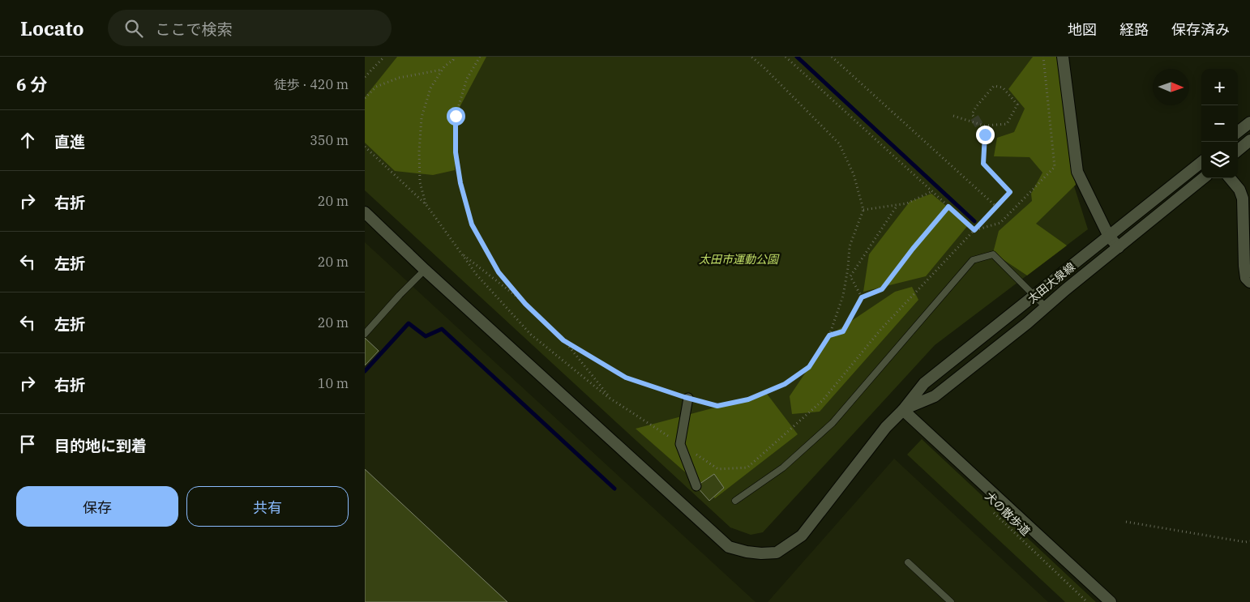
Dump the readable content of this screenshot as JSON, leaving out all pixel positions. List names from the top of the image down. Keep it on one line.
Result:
{"streets":{"main road":["太田大泉線"],"path":["犬の散歩道"]},"parks":["太田市運動公園"],"north":"right","page":{"header":"Locato","search":"ここで検索","nav":["地図","経路","保存済み"],"heading":["6 分","徒歩 · 420 m"],"map_buttons":["+","−"],"list":[["直進","350 m"],["右折","20 m"],["左折","20 m"],["左折","20 m"],["右折","10 m"],"目的地に到着"],"buttons":["保存","共有"]}}
